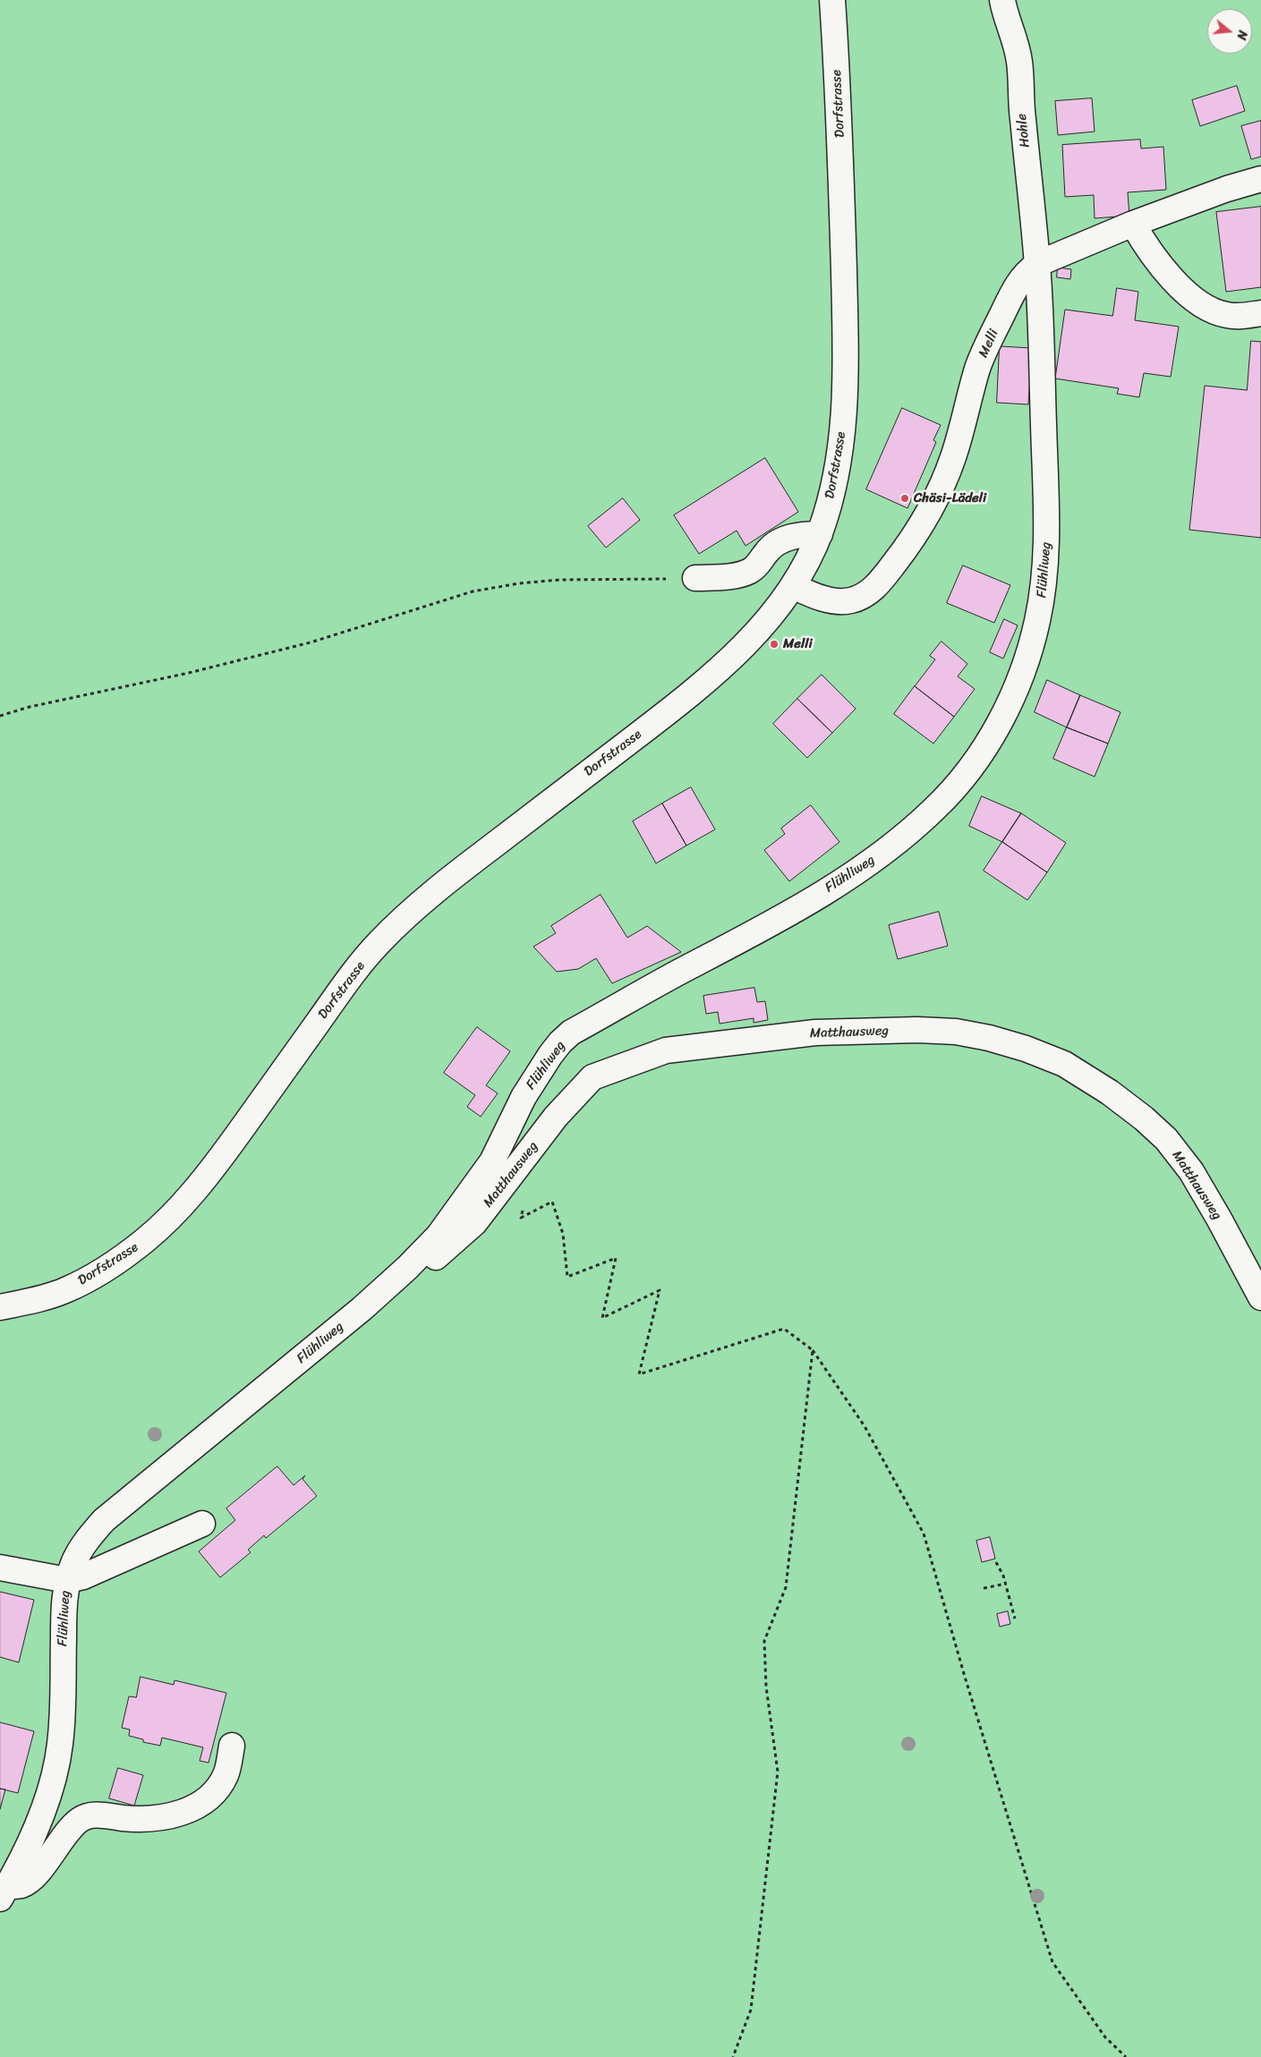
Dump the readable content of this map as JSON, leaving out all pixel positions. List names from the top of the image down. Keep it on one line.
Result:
{"streets":{"street":["Dorfstrasse","Hohle","Melli","Flühliweg","Matthausweg"]},"crossings":[["Dorfstrasse","Melli"],["Hohle","Melli"],["Hohle","Flühliweg"],["Melli","Flühliweg"],["Flühliweg","Matthausweg"]],"places":["Chäsi-Lädeli","Melli"],"north":"right"}
